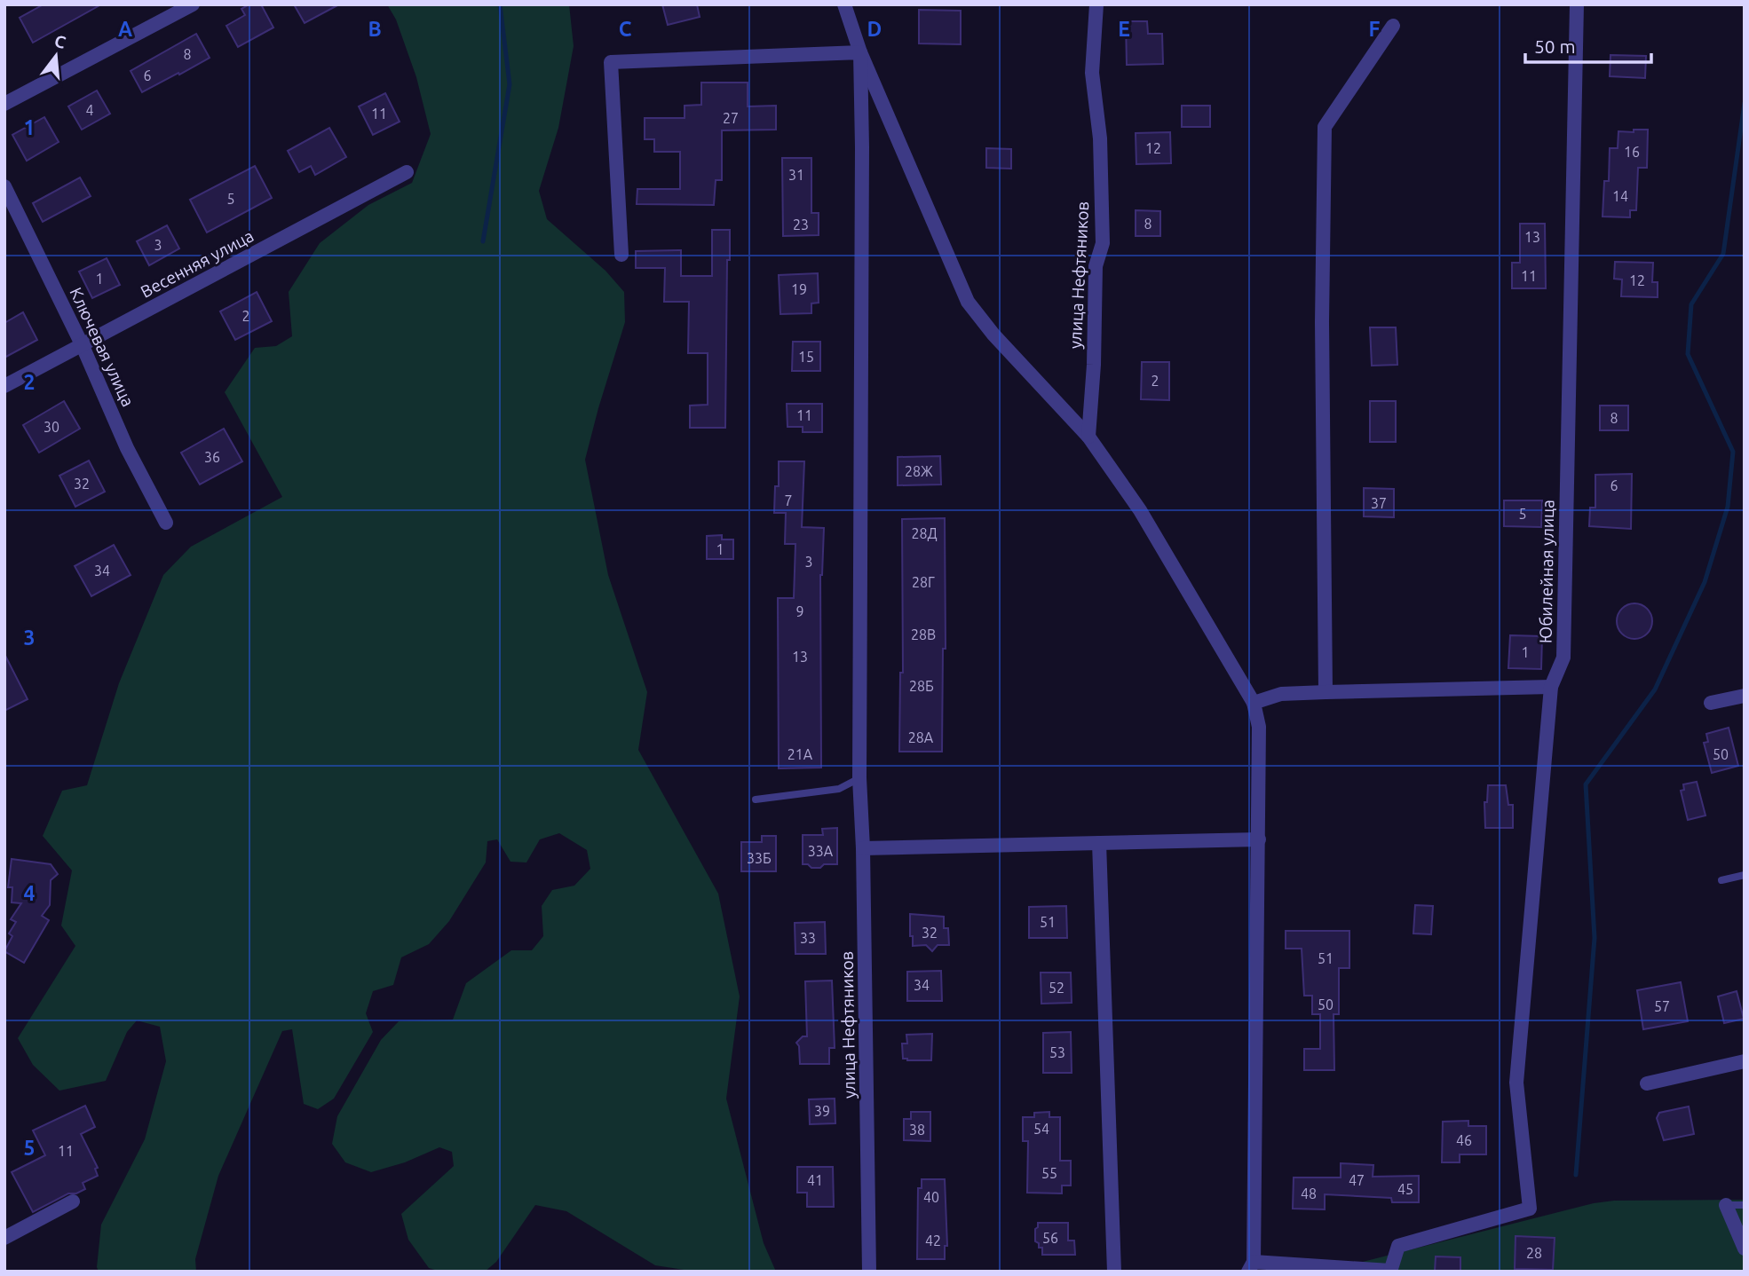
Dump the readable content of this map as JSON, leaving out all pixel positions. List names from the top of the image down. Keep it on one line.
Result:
{"streets":{"street":["Весенняя улица","улица Нефтяников","Ключевая улица","Юбилейная улица"]},"crossings":[["Весенняя улица","Ключевая улица"]],"house_numbers":["8","6","4","11","27","12","16","31","14","5","8","23","13","3","11","1","12","19","2","15","2","11","8","30","36","28Ж","32","6","7","37","5","28Д","1","3","34","28Г","9","28В","1","13","28Б","28А","21А","50","33А","33Б","51","32","33","51","34","52","50","57","53","39","54","38","46","11","55","41","47","45","48","40","56","42","28"],"scale_bar":"50 m","north":"top","grid":{"columns":["A","B","C","D","E","F"],"rows":["1","2","3","4","5"]}}
